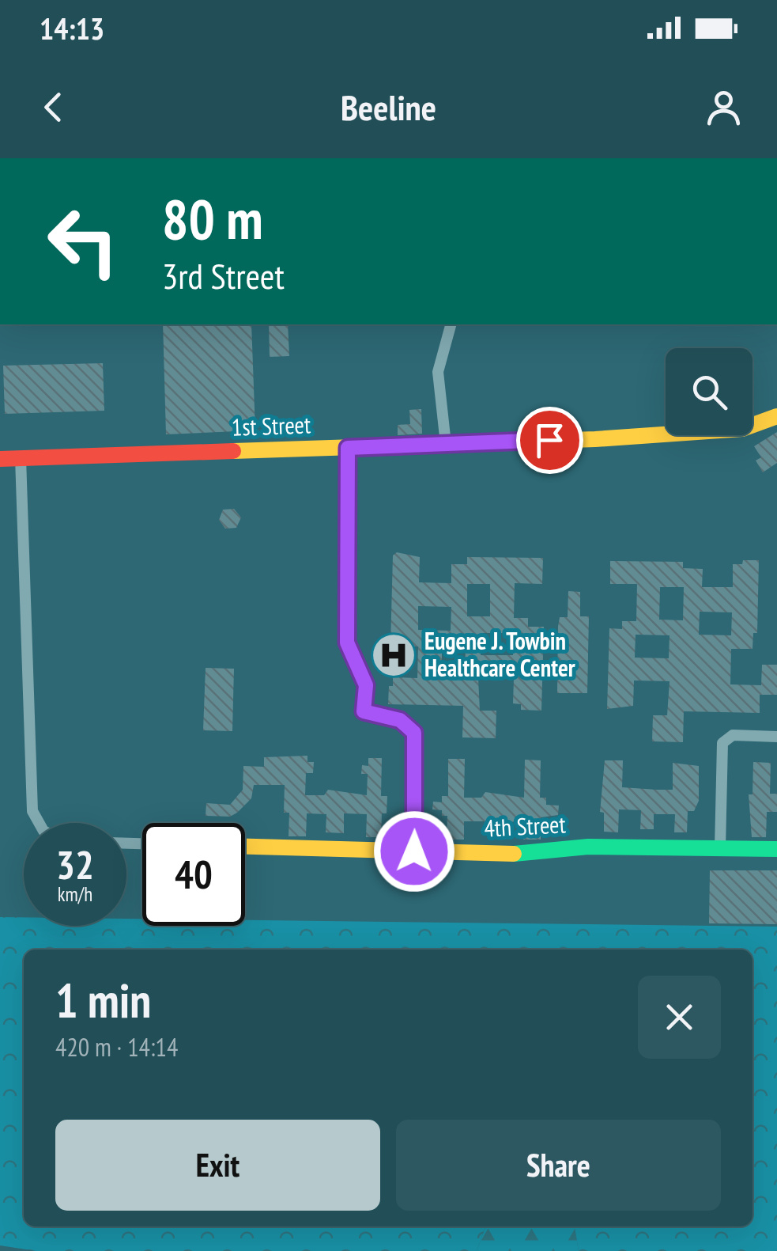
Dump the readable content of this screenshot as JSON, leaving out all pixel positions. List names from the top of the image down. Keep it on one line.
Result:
{"streets":{"street":["1st Street","4th Street"]},"places":{"hospital":["Eugene J. Towbin Healthcare Center"]},"page":{"status":"14:13","header":"Beeline","turn":["80 m","3rd Street"],"speed":"32 km/h","limit":"40","heading":["1 min","420 m · 14:14"],"buttons":["Exit","Share"]}}
